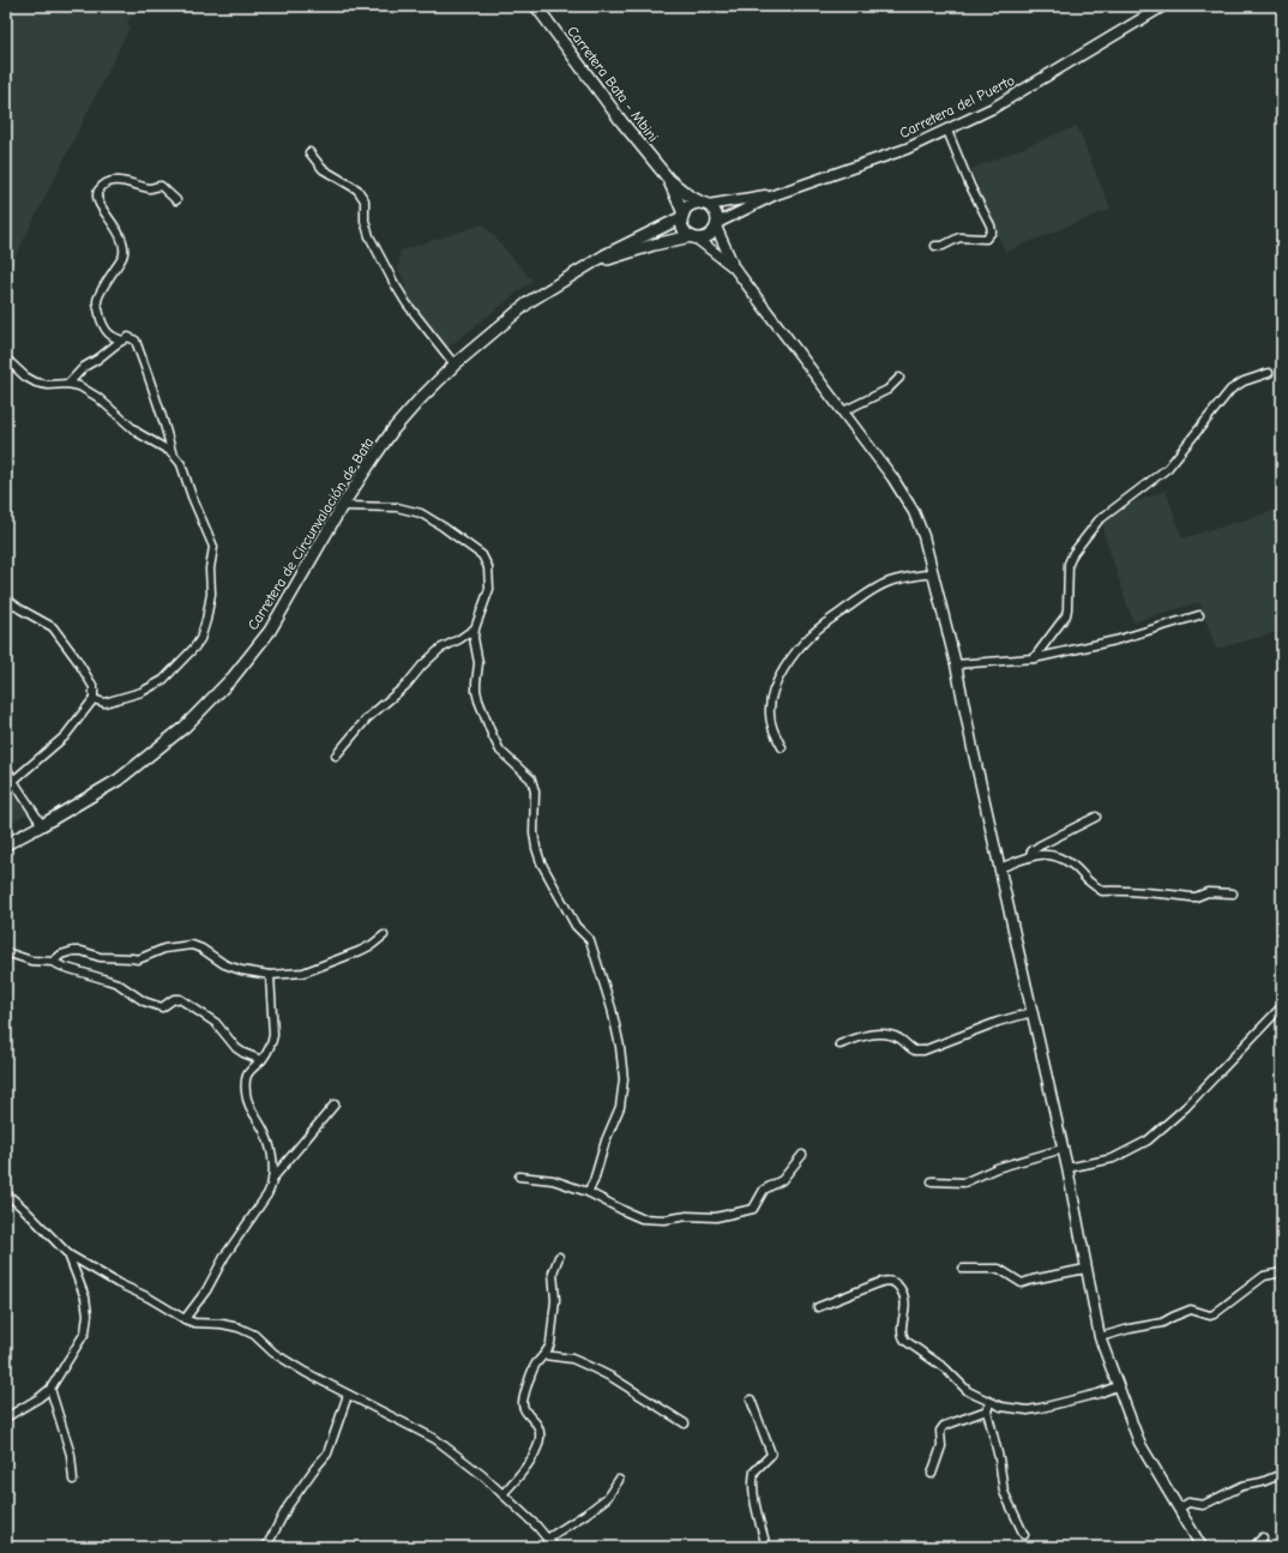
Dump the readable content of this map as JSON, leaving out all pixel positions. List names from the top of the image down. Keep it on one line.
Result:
{"streets":{"main road":["Carretera Bata - Mbini","Carretera del Puerto","Carretera de Circunvalación de Bata"]},"crossings":[["Carretera Bata - Mbini","Carretera del Puerto"],["Carretera Bata - Mbini","Carretera de Circunvalación de Bata"],["Carretera del Puerto","Carretera de Circunvalación de Bata"]]}
